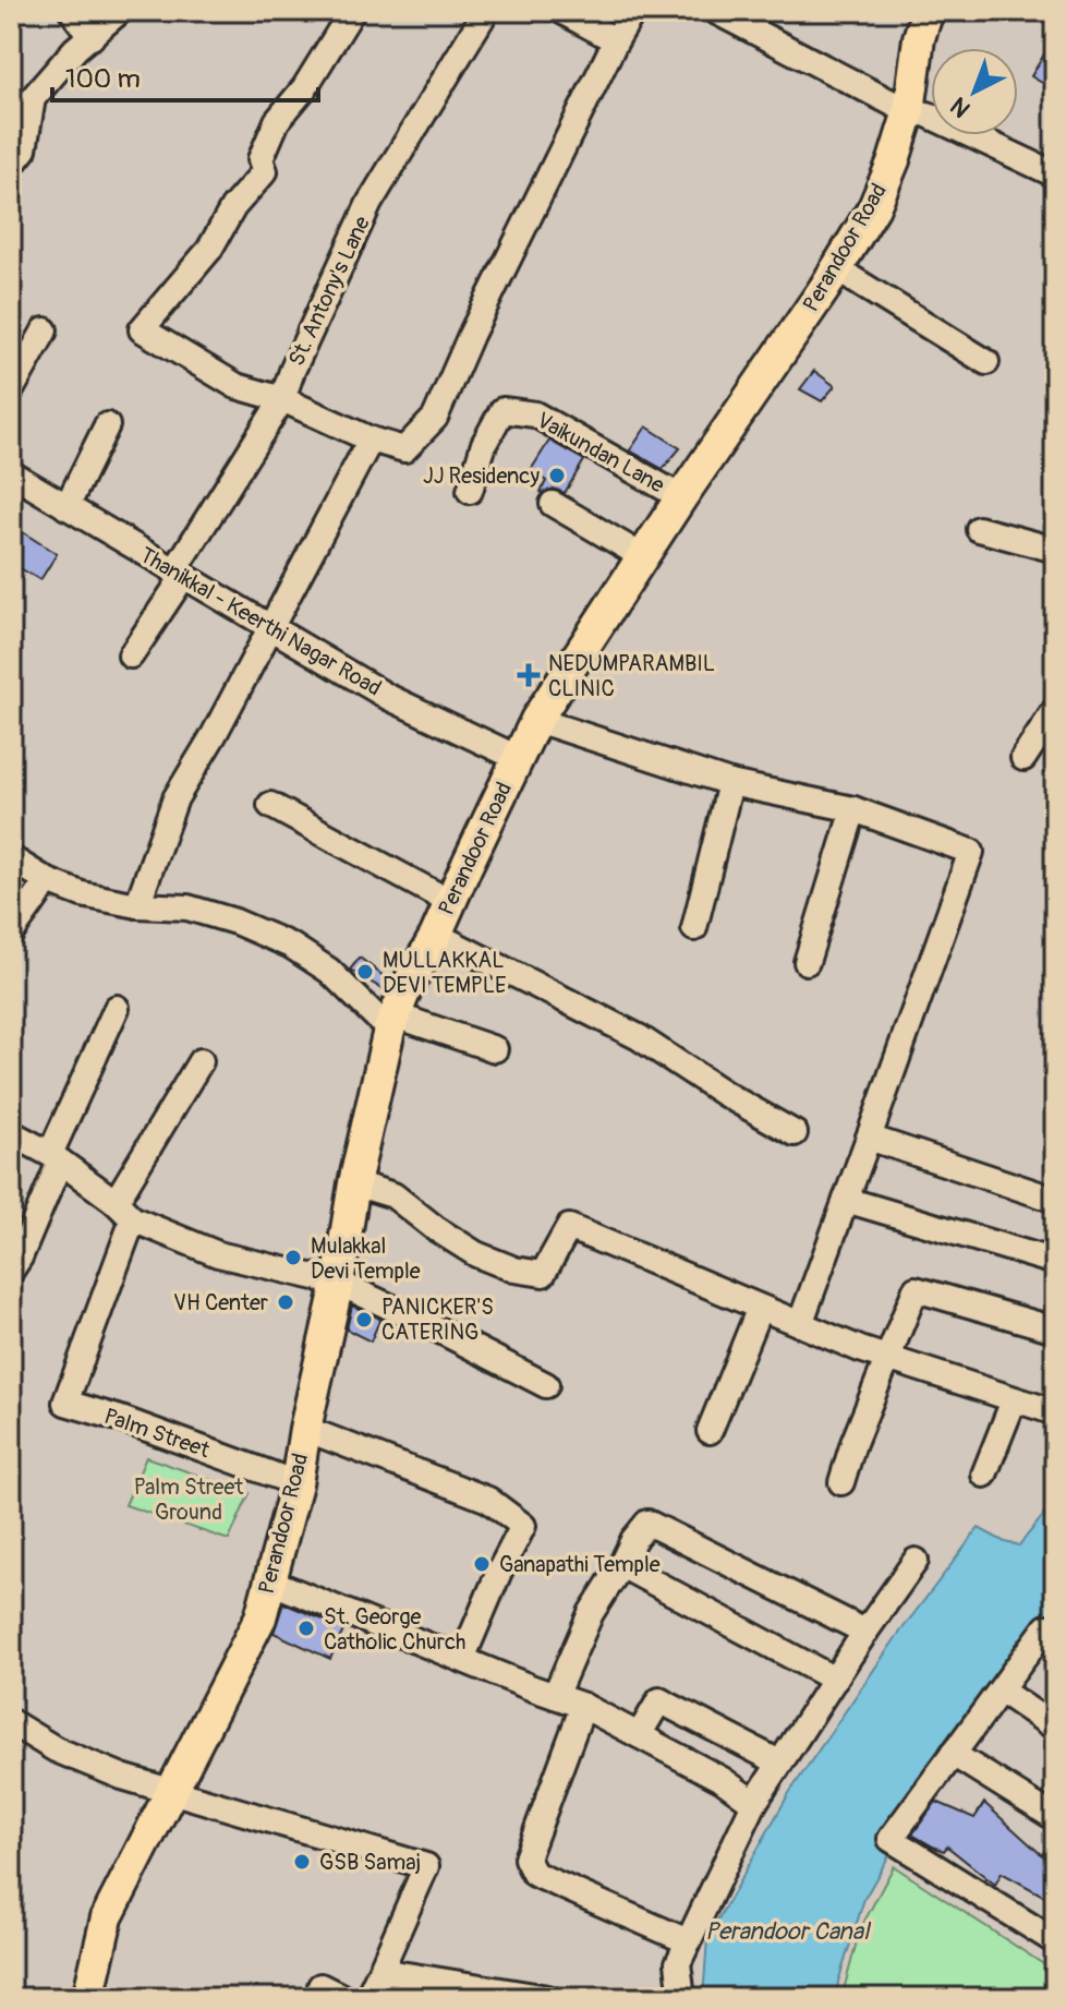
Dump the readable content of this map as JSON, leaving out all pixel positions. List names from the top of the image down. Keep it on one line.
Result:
{"streets":{"main road":["Perandoor Road"],"street":["St. Antony's Lane","Vaikundan Lane","Thanikkal - Keerthi Nagar Road","Palm Street"]},"crossings":[["Perandoor Road","Vaikundan Lane"],["Perandoor Road","Thanikkal - Keerthi Nagar Road"],["Perandoor Road","Palm Street"],["St. Antony's Lane","Thanikkal - Keerthi Nagar Road"]],"water":["Perandoor Canal"],"parks":["Palm Street Ground"],"places":{"other":["JJ Residency","MULLAKKAL DEVI TEMPLE","Mulakkal Devi Temple","VH Center","PANICKER'S CATERING","Ganapathi Temple","St. George Catholic Church","GSB Samaj"],"health":["NEDUMPARAMBIL CLINIC"]},"scale_bar":"100 m","north":"bottom left"}
